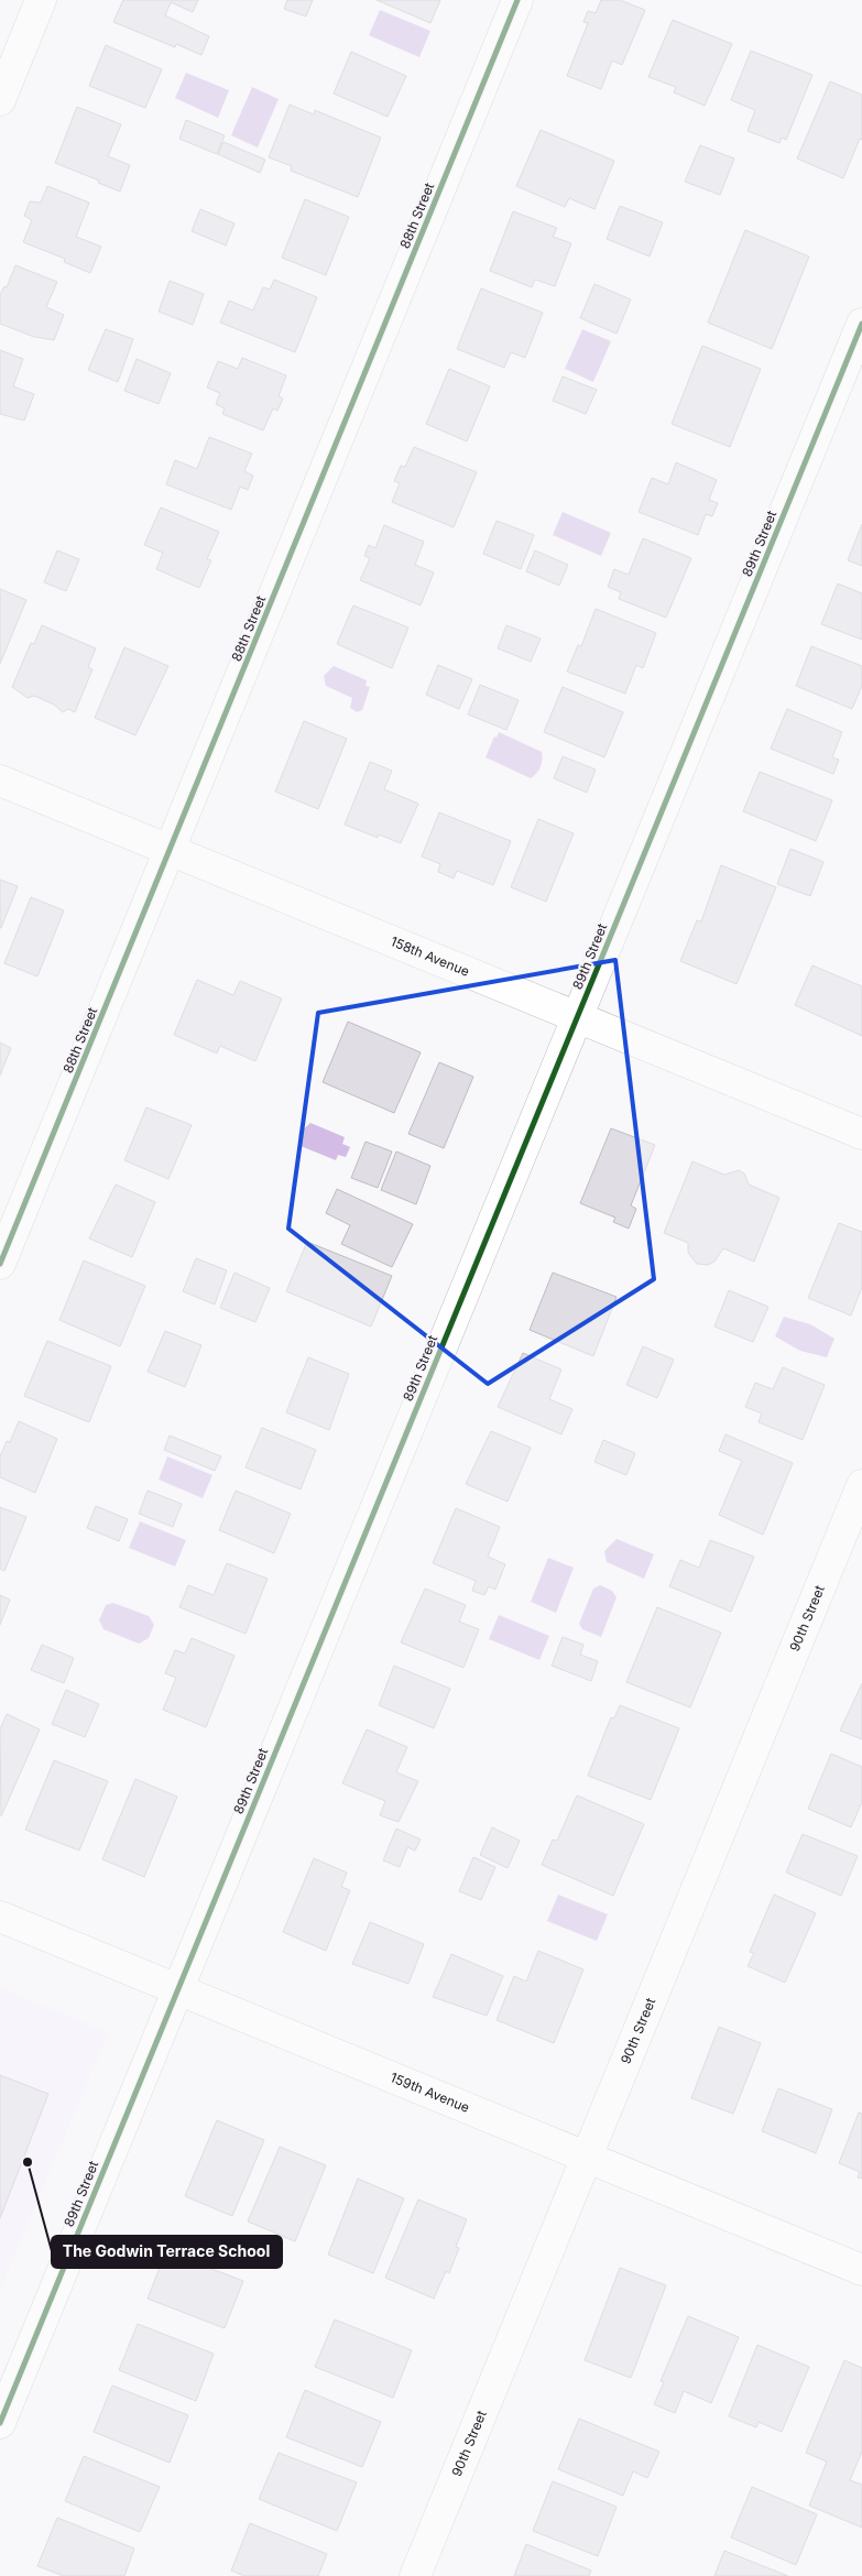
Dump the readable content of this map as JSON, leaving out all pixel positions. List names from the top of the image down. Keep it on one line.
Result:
{"streets":{"street":["88th Street","89th Street","158th Avenue","90th Street","159th Avenue"]},"crossings":[["88th Street","158th Avenue"],["89th Street","158th Avenue"],["89th Street","159th Avenue"],["90th Street","159th Avenue"]],"places":["The Godwin Terrace School"]}
